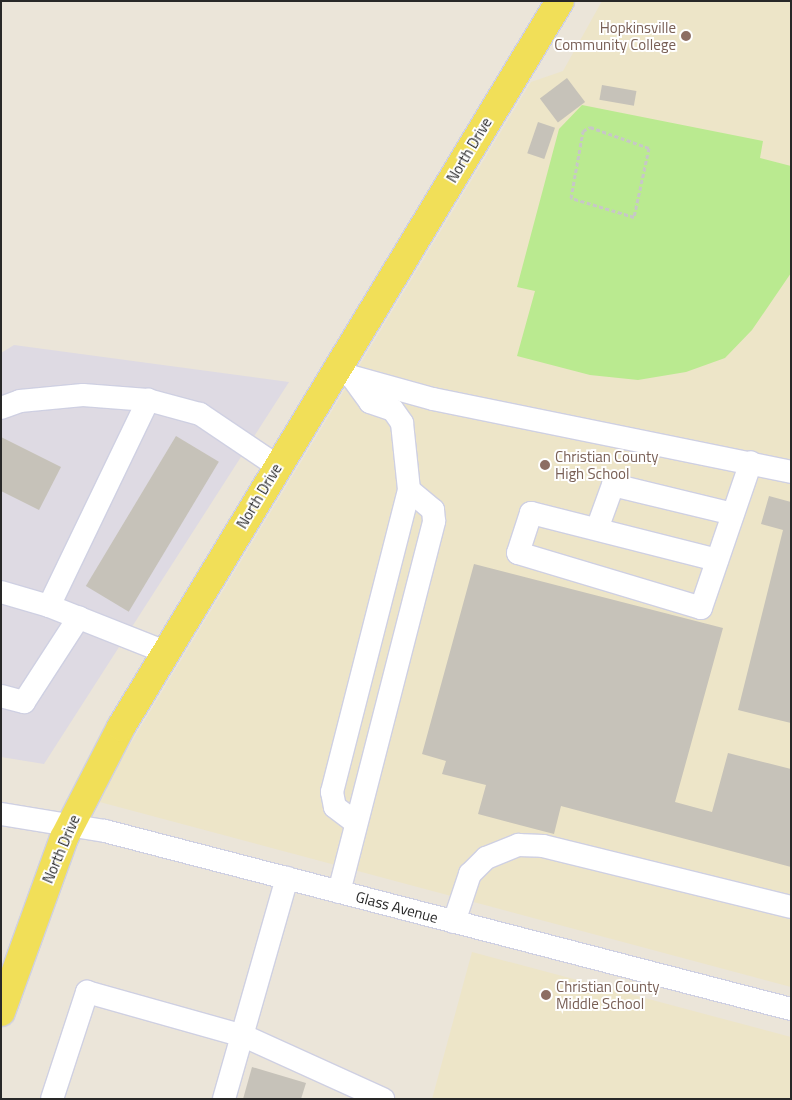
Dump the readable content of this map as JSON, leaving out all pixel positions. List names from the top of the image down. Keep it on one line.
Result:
{"streets":{"main road":["North Drive"],"street":["Glass Avenue"]},"crossings":[["North Drive","Glass Avenue"]],"places":["Hopkinsville Community College","Christian County High School","Christian County Middle School"]}
